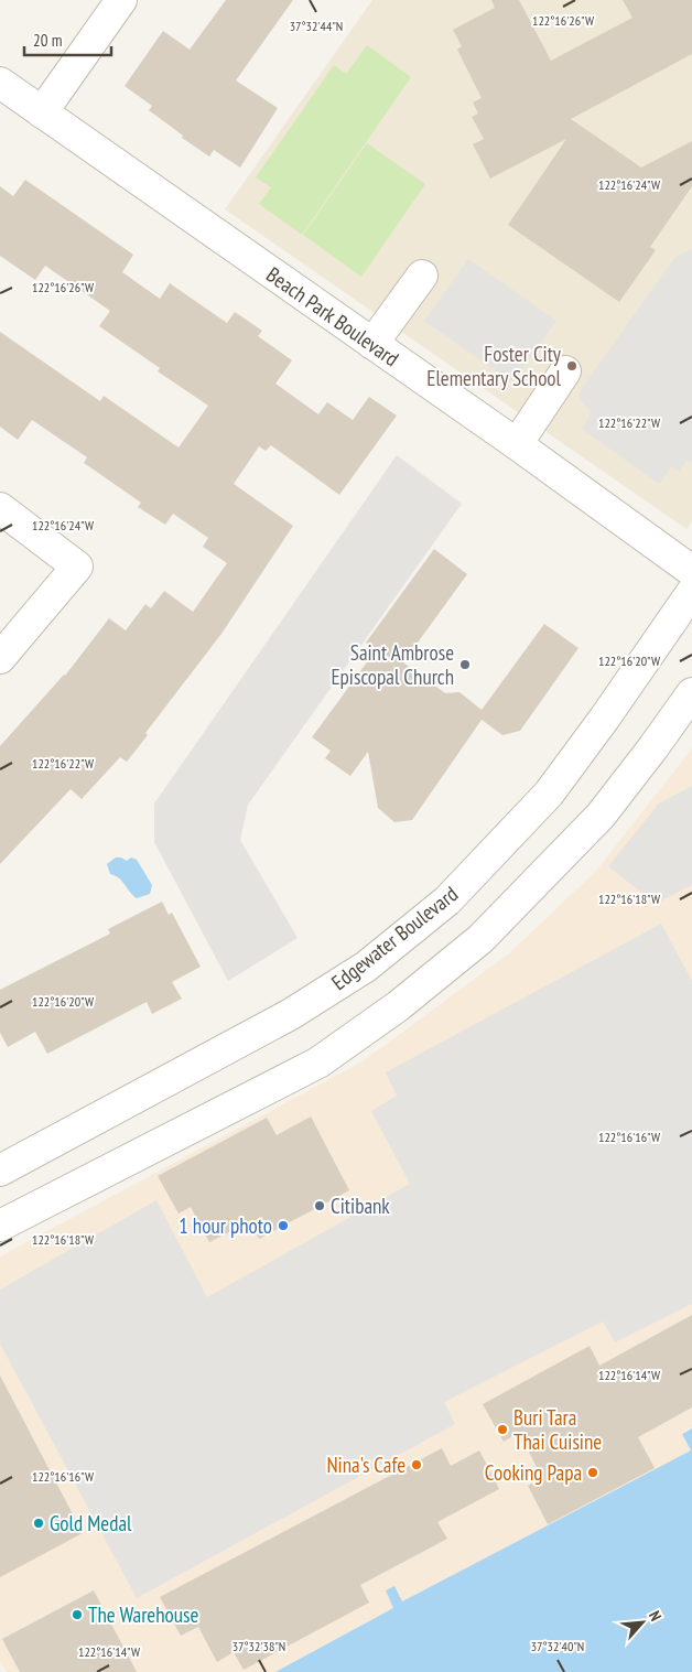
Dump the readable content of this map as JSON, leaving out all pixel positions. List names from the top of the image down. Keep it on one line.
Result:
{"streets":{"street":["Beach Park Boulevard","Edgewater Boulevard"]},"places":["Foster City Elementary School","Saint Ambrose Episcopal Church","Citibank","1 hour photo","Buri Tara Thai Cuisine","Nina's Cafe","Cooking Papa","Gold Medal","The Warehouse"],"scale_bar":"20 m","north":"top right","coordinates":["122°16'26\"W","37°32'44\"N","122°16'24\"W","122°16'22\"W","122°16'20\"W","122°16'18\"W","122°16'16\"W","122°16'14\"W","37°32'38\"N","37°32'40\"N"]}
